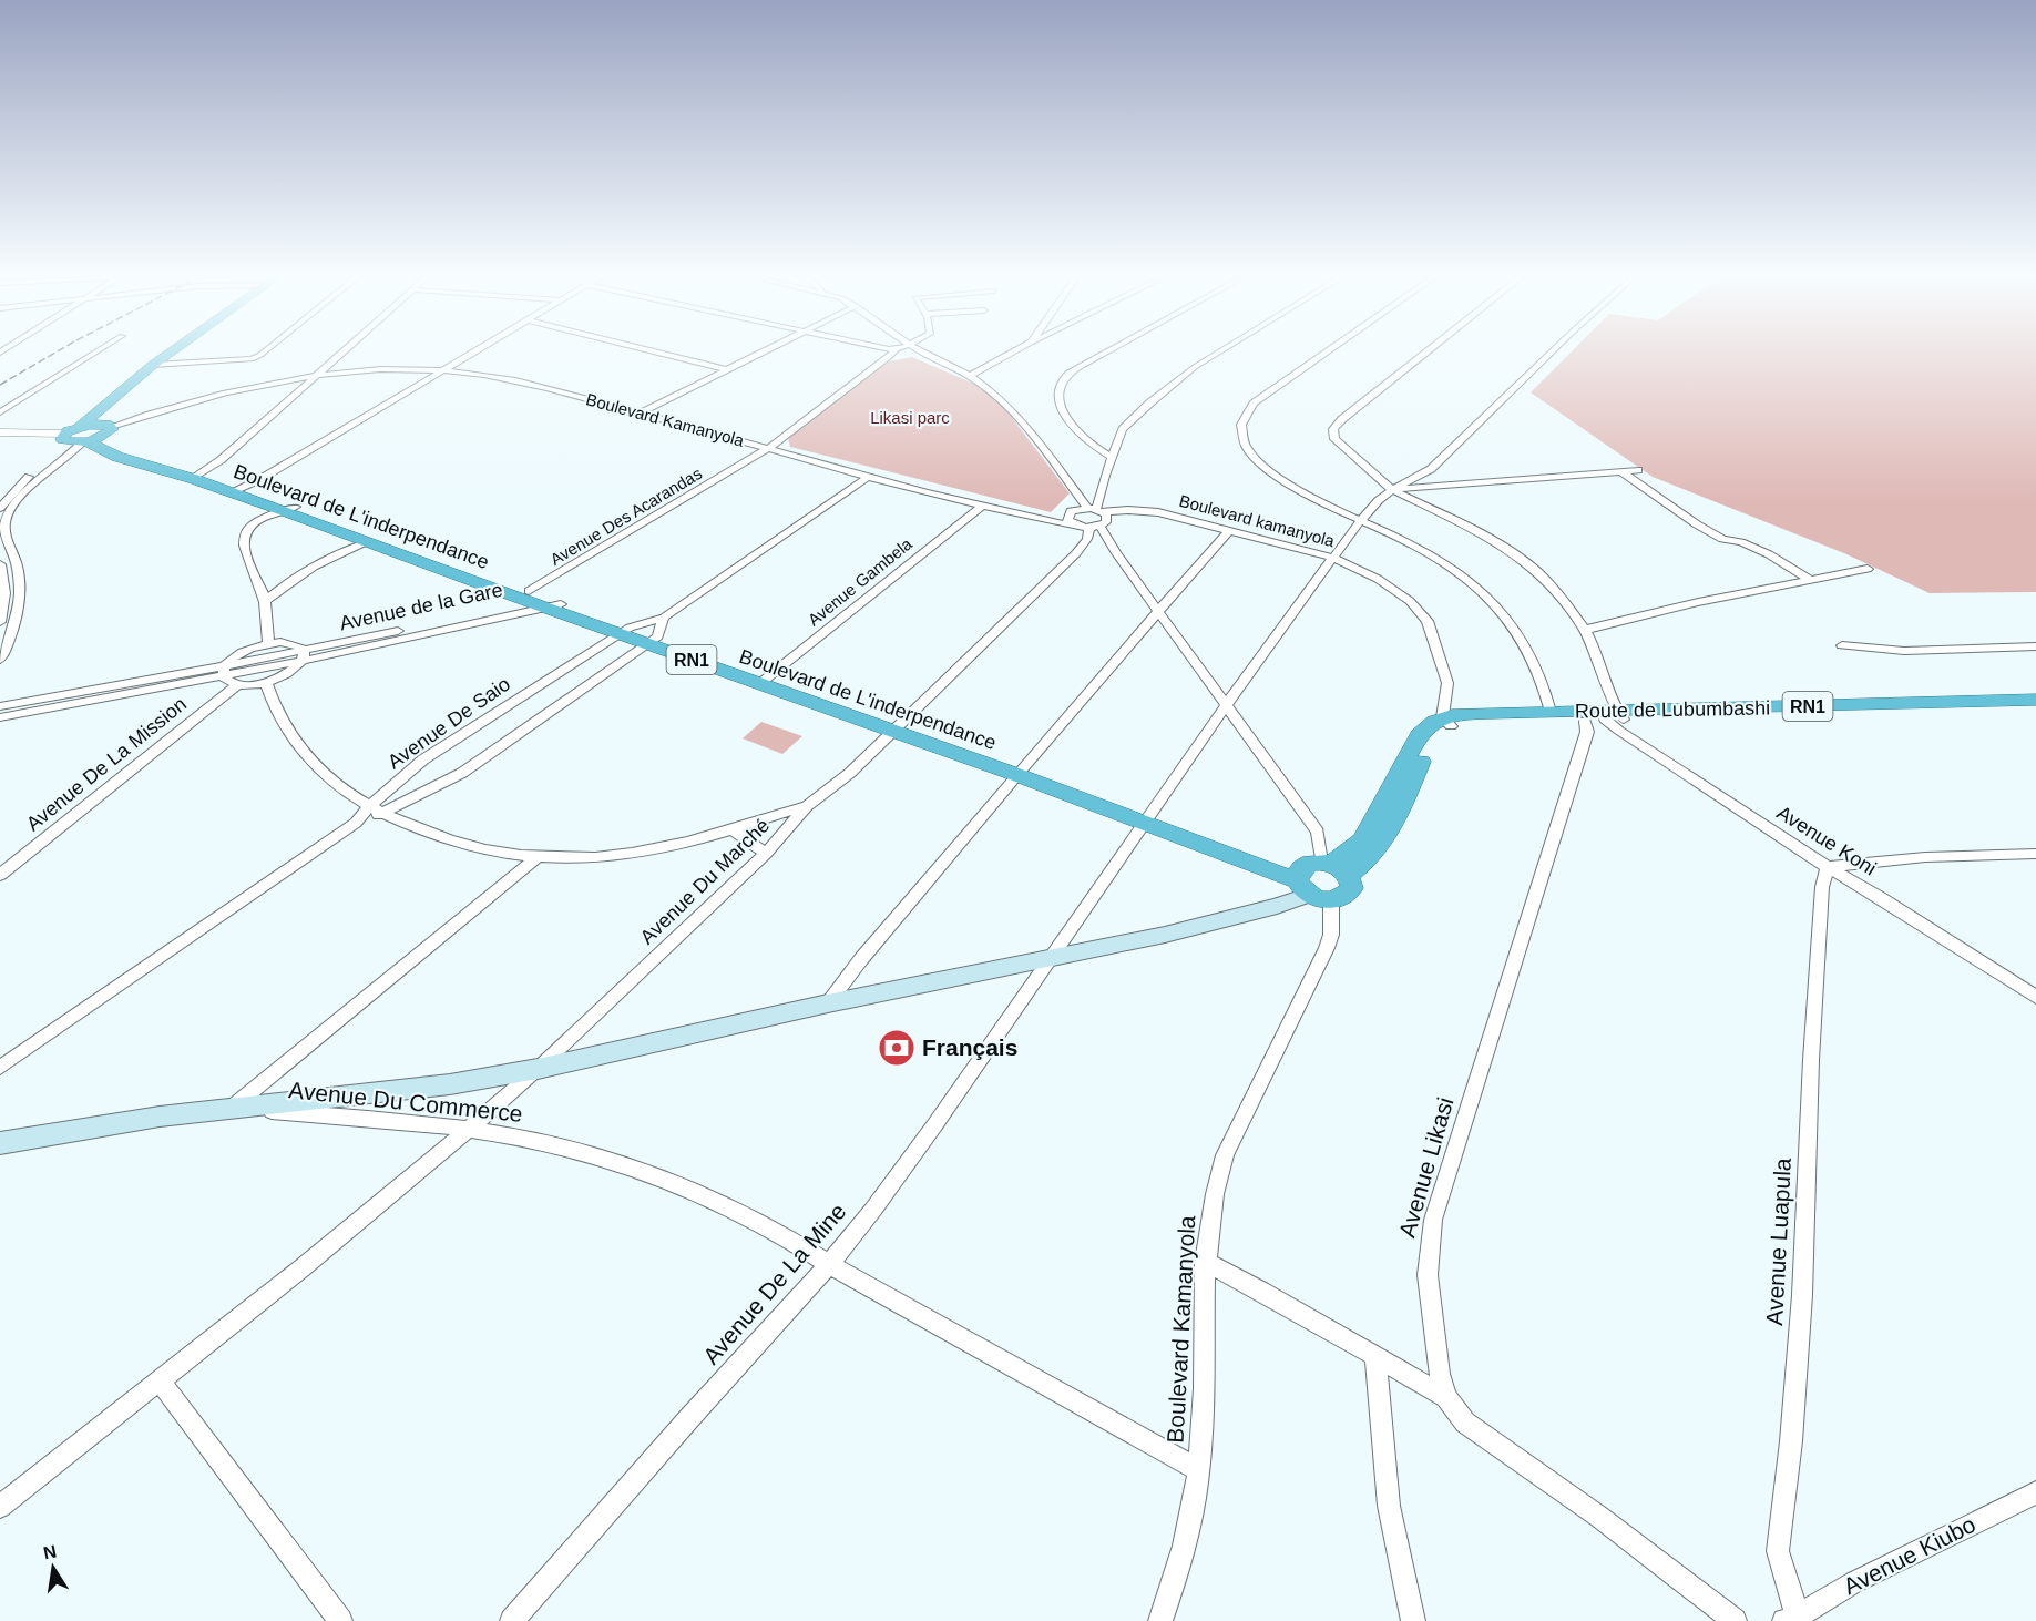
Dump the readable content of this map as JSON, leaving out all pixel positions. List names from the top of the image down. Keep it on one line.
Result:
{"streets":{"highway":["Boulevard de L'inderpendance","RN1","Route de Lubumbashi"],"street":["Boulevard Kamanyola","Avenue Des Acarandas","Boulevard kamanyola","Avenue Gambela","Avenue De Saio","Avenue De La Mission","Avenue Koni","Avenue Du Marché","Avenue Du Commerce","Avenue Likasi","Avenue Luapula","Avenue De La Mine","Avenue Kiubo"]},"crossings":[["Boulevard Kamanyola","Boulevard de L'inderpendance"],["Boulevard Kamanyola","Avenue Des Acarandas"],["Boulevard Kamanyola","Avenue Gambela"],["Boulevard Kamanyola","Avenue De Saio"],["Boulevard Kamanyola","Avenue Du Marché"],["Boulevard Kamanyola","Avenue Du Commerce"],["Boulevard de L'inderpendance","Avenue Des Acarandas"],["Boulevard de L'inderpendance","Avenue Gambela"],["Boulevard de L'inderpendance","Avenue De Saio"],["Boulevard de L'inderpendance","Avenue Du Marché"],["Boulevard de L'inderpendance","Avenue De La Mine"],["Boulevard kamanyola","Route de Lubumbashi"],["Boulevard kamanyola","Avenue De La Mine"],["Route de Lubumbashi","Avenue Koni"],["Route de Lubumbashi","Avenue Likasi"],["Avenue Koni","Avenue Likasi"],["Avenue Koni","Avenue Luapula"],["Avenue Du Marché","Avenue Du Commerce"],["Avenue Du Commerce","Avenue De La Mine"],["Avenue Luapula","Avenue Kiubo"]],"parks":["Likasi parc"],"places":{"bank":["Français"]},"north":"top"}
